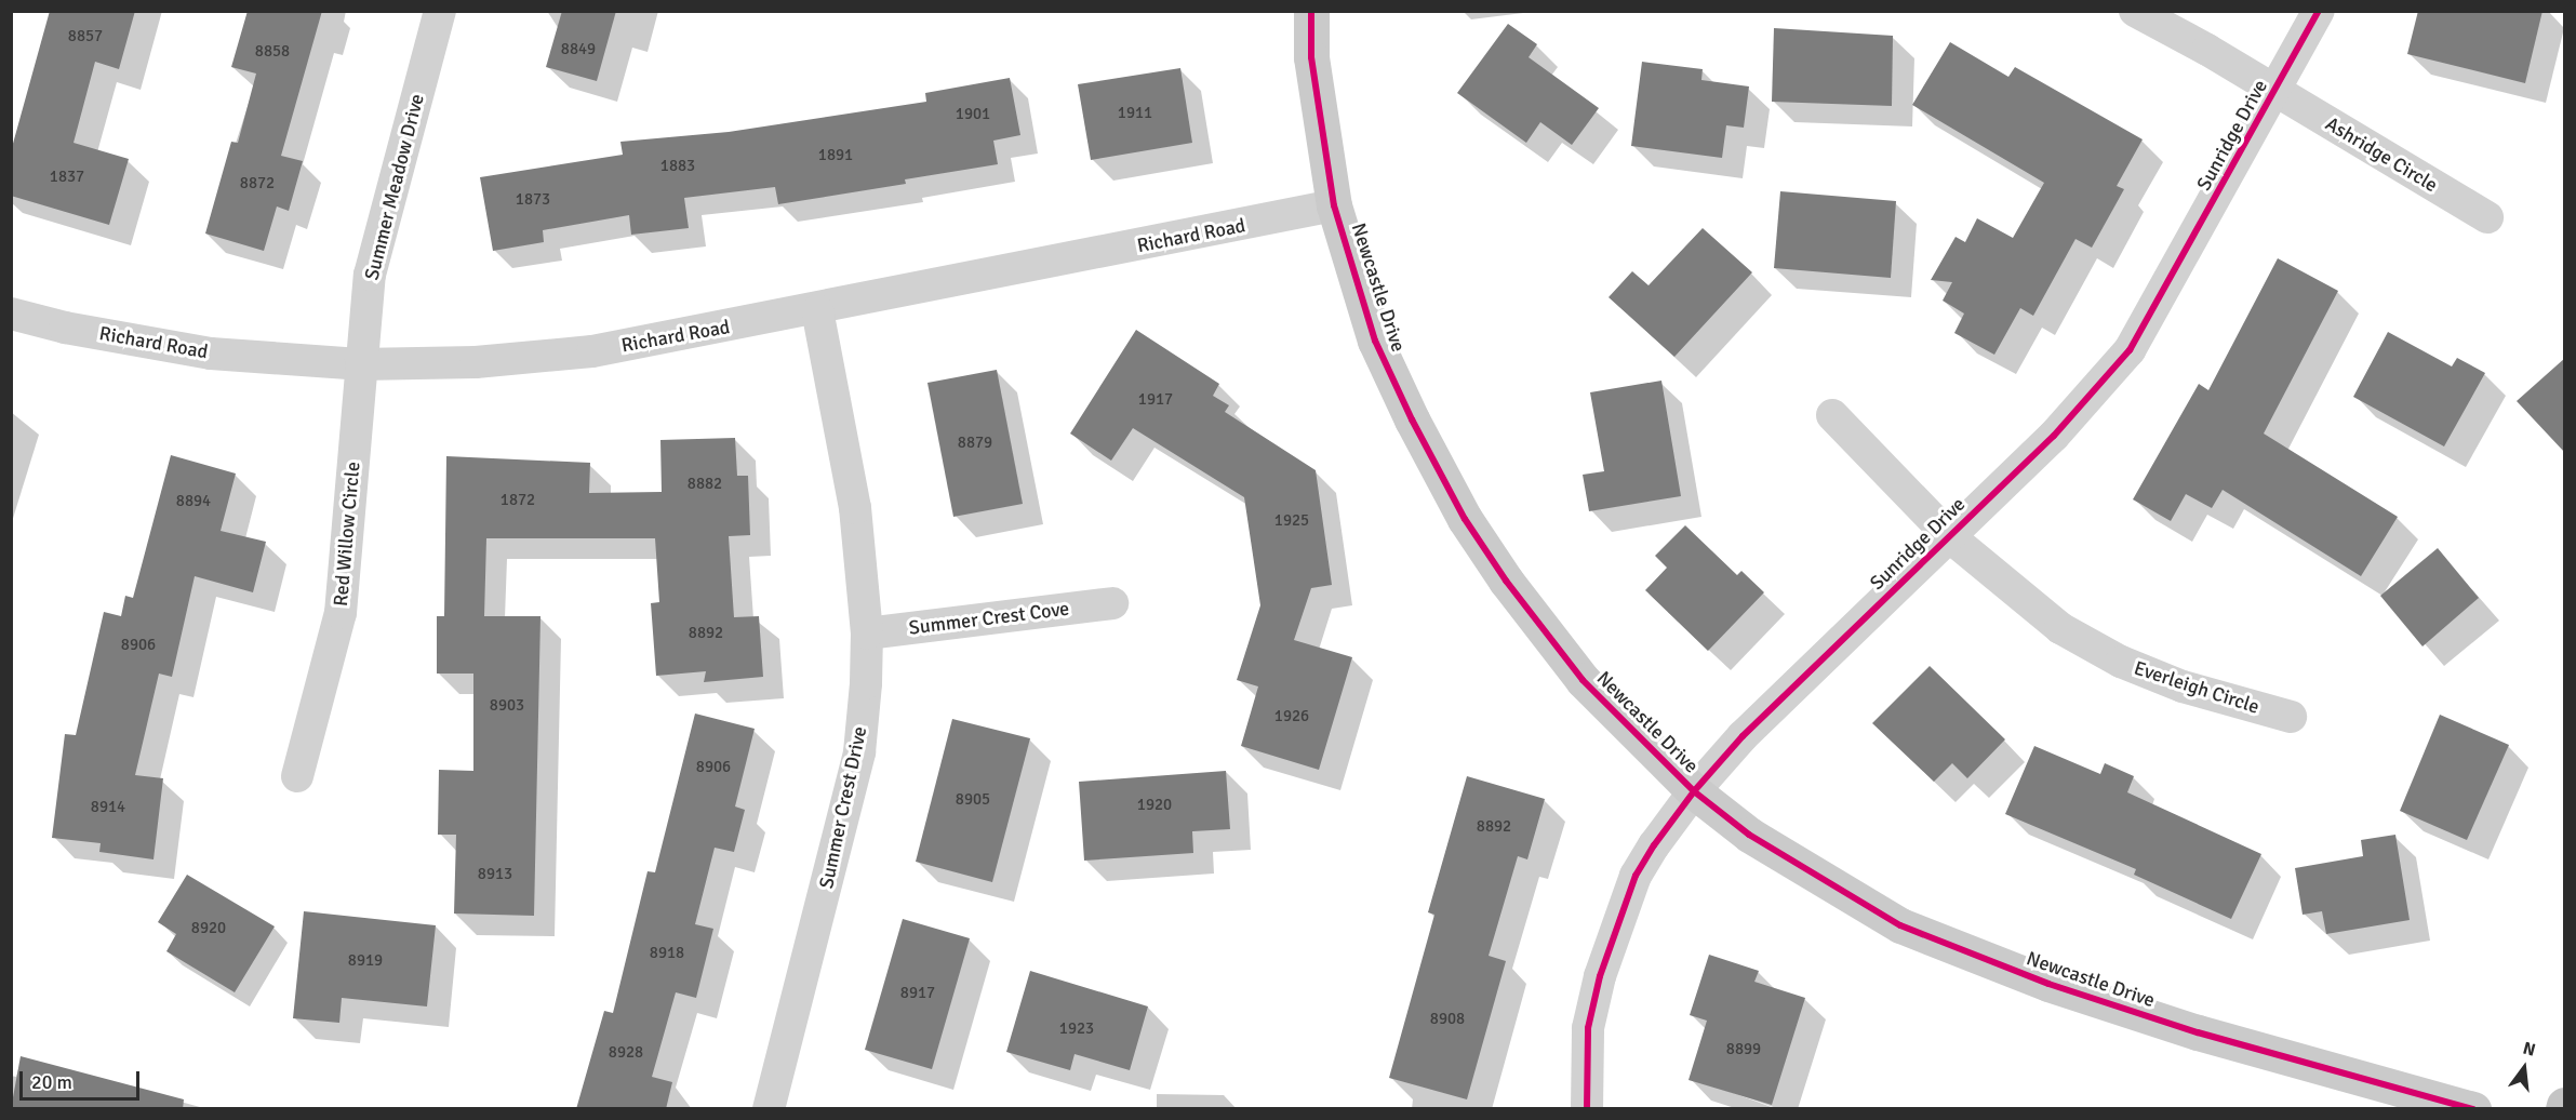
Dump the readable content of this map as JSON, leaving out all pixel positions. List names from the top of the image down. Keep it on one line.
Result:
{"streets":{"street":["Sunridge Drive","Ashridge Circle","Summer Meadow Drive","Richard Road","Newcastle Drive","Red Willow Circle","Summer Crest Cove","Everleigh Circle","Summer Crest Drive"]},"crossings":[["Sunridge Drive","Ashridge Circle"],["Sunridge Drive","Newcastle Drive"],["Sunridge Drive","Everleigh Circle"],["Summer Meadow Drive","Richard Road"],["Summer Meadow Drive","Red Willow Circle"],["Richard Road","Newcastle Drive"],["Richard Road","Red Willow Circle"],["Richard Road","Summer Crest Drive"],["Summer Crest Cove","Summer Crest Drive"]],"house_numbers":["8857","8849","8858","1911","1901","1891","1883","1837","8872","1873","1917","8879","8882","1872","8894","1925","8892","8906","8903","1926","8906","8905","1920","8914","8892","8913","8920","8918","8919","8917","8908","1923","8899","8928"],"scale_bar":"20 m","north":"top"}
